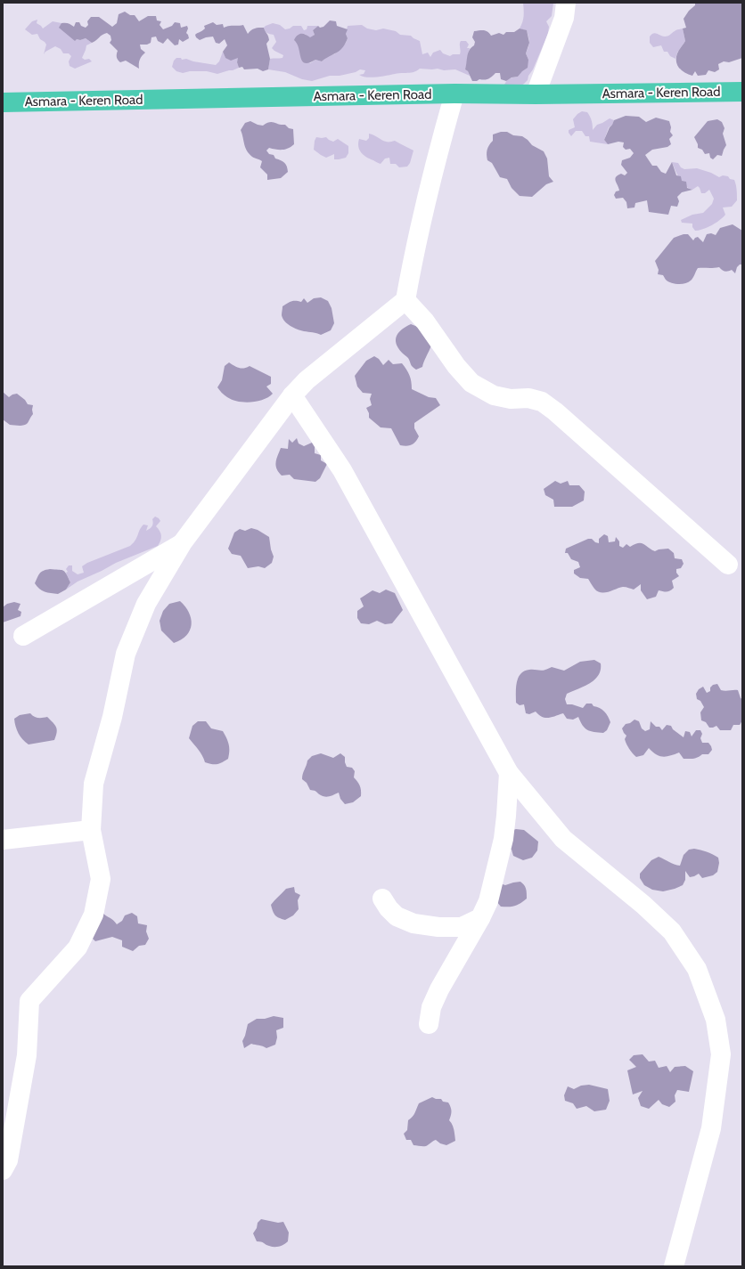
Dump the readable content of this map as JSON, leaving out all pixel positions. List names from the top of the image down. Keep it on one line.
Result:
{"streets":{"highway":["Asmara - Keren Road"]}}
